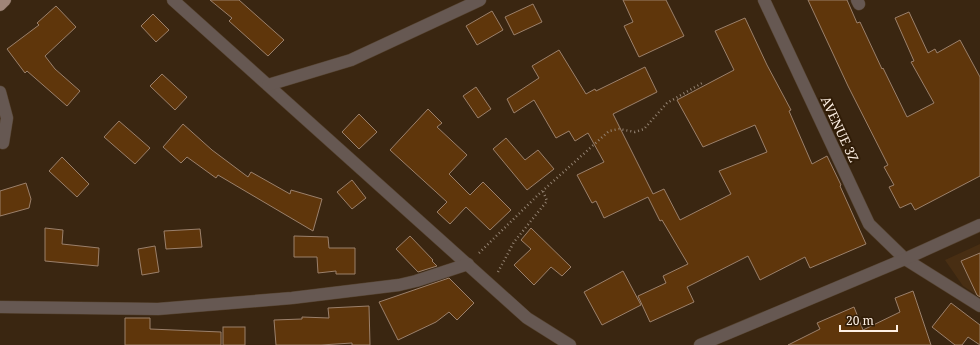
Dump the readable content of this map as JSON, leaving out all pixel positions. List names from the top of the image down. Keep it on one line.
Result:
{"streets":{"street":["AVENUE 3Z"]},"scale_bar":"20 m"}
